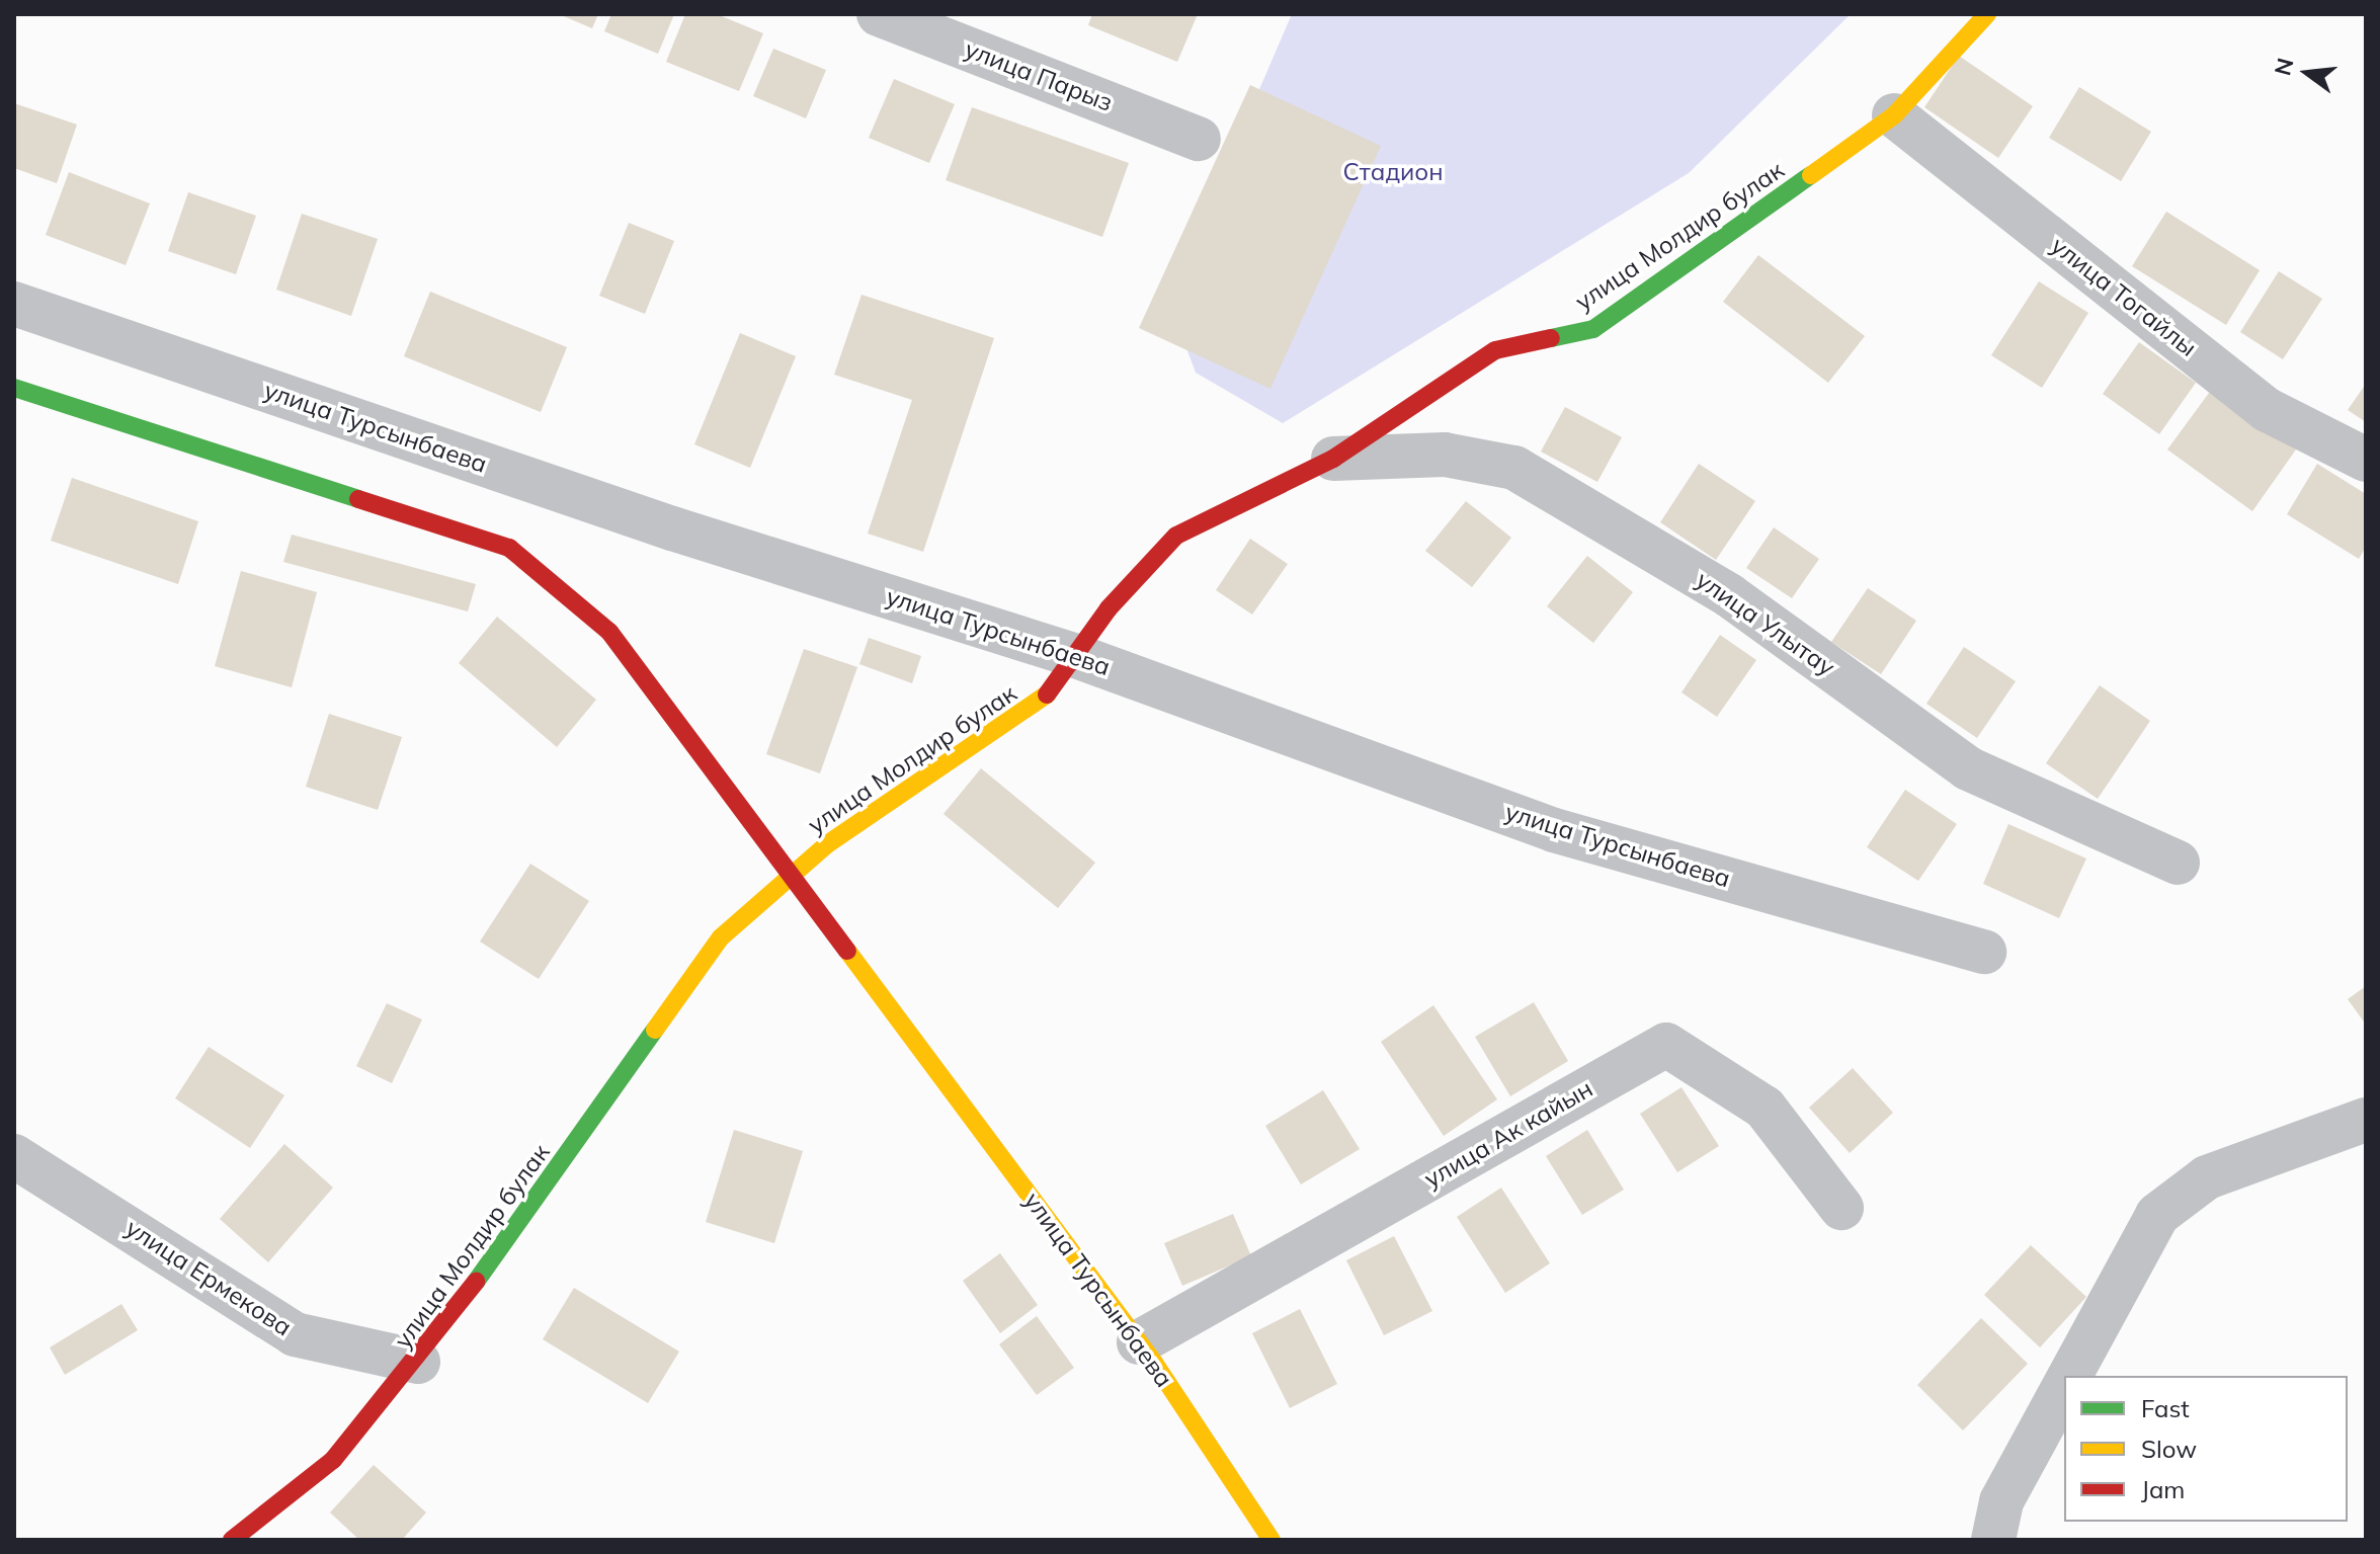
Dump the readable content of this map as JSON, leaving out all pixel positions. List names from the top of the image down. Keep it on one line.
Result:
{"streets":{"street":["улица Парыз","улица Молдир булак","улица Тогайлы","улица Турсынбаева","улица Улытау","улица Ак кайын","улица Ермекова"]},"crossings":[["улица Молдир булак","улица Тогайлы"],["улица Молдир булак","улица Турсынбаева"],["улица Молдир булак","улица Улытау"],["улица Молдир булак","улица Ермекова"],["улица Турсынбаева","улица Ак кайын"]],"parks":["Стадион"],"legend":["Fast","Slow","Jam"],"north":"left"}
